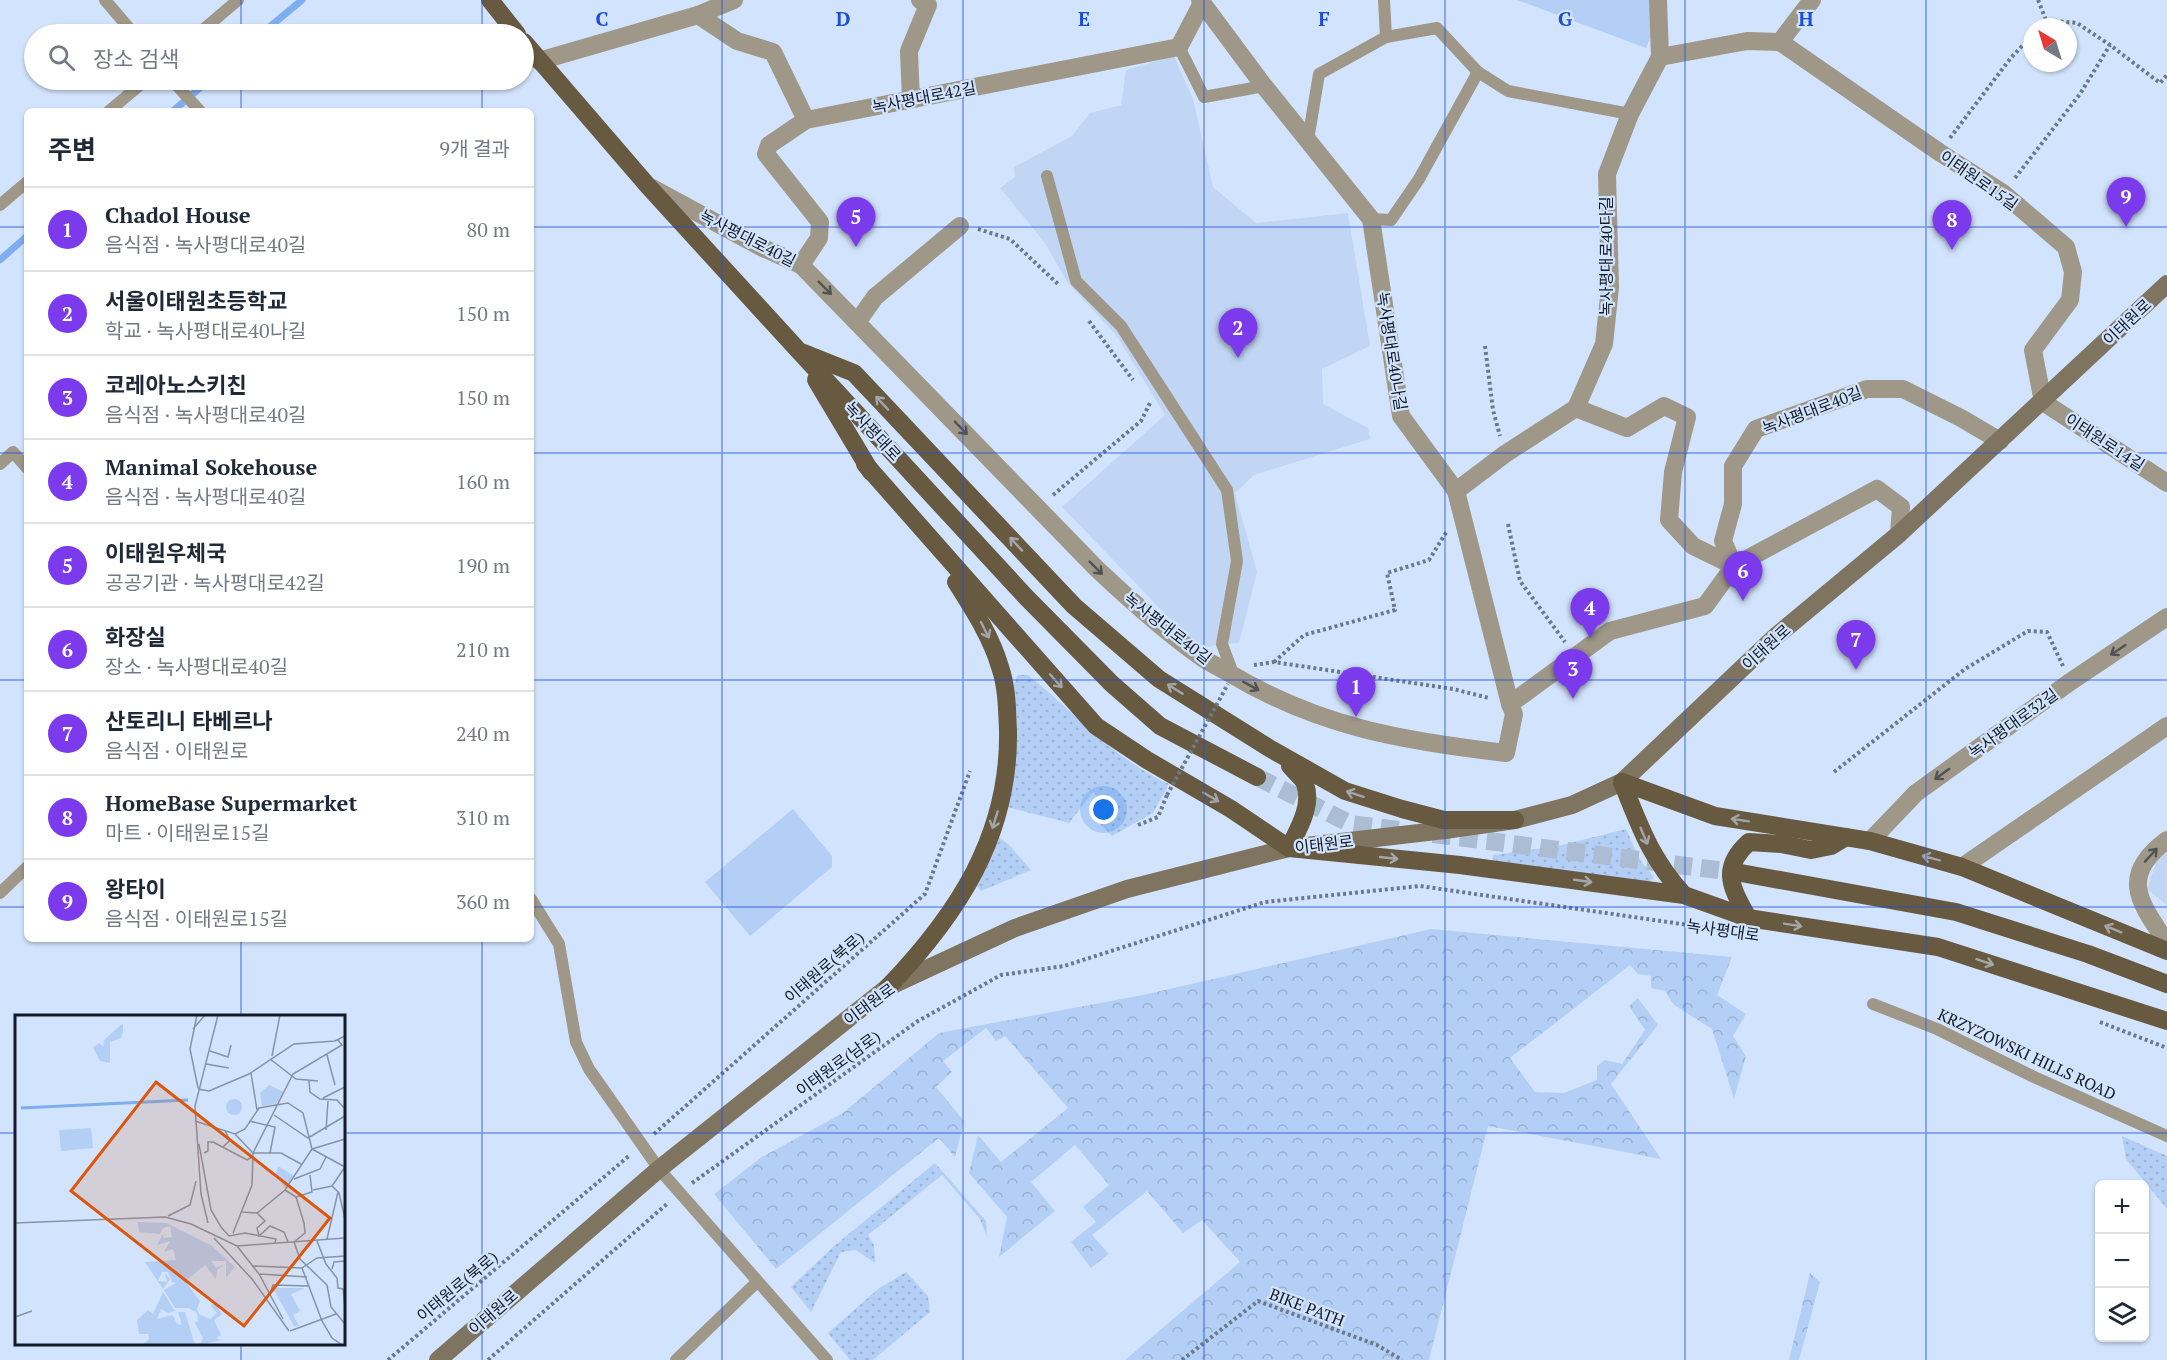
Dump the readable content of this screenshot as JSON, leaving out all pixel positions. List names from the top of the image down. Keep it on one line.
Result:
{"streets":{"main road":["이태원로","녹사평대로"],"street":["녹사평대로42길","이태원로15길","녹사평대로40길","녹사평대로40다길","녹사평대로40나길","이태원로14길","녹사평대로32길"],"lane":["KRZYZOWSKI HILLS ROAD"],"path":["이태원로(북로)","이태원로(남로)","BIKE PATH"]},"crossings":[["녹사평대로42길","녹사평대로40길"],["이태원로15길","이태원로"],["이태원로15길","이태원로14길"],["녹사평대로40길","이태원로"],["녹사평대로40길","녹사평대로40나길"],["녹사평대로40길","녹사평대로"],["이태원로","이태원로14길"],["녹사평대로","이태원로(남로)"]],"one_way":["녹사평대로40길"],"north":"top left","page":{"search":"장소 검색","heading":["주변","9개 결과"],"pins":["9","5","8","2","6","4","7","3","1"],"list":[{"mark":"1","name":"Chadol House","note":"음식점 · 녹사평대로40길","value":"80 m"},{"mark":"2","name":"서울이태원초등학교","note":"학교 · 녹사평대로40나길","value":"150 m"},{"mark":"3","name":"코레아노스키친","note":"음식점 · 녹사평대로40길","value":"150 m"},{"mark":"4","name":"Manimal Sokehouse","note":"음식점 · 녹사평대로40길","value":"160 m"},{"mark":"5","name":"이태원우체국","note":"공공기관 · 녹사평대로42길","value":"190 m"},{"mark":"6","name":"화장실","note":"장소 · 녹사평대로40길","value":"210 m"},{"mark":"7","name":"산토리니 타베르나","note":"음식점 · 이태원로","value":"240 m"},{"mark":"8","name":"HomeBase Supermarket","note":"마트 · 이태원로15길","value":"310 m"},{"mark":"9","name":"왕타이","note":"음식점 · 이태원로15길","value":"360 m"}],"map_buttons":["+","−"]},"grid":{"columns":["C","D","E","F","G","H"]}}
